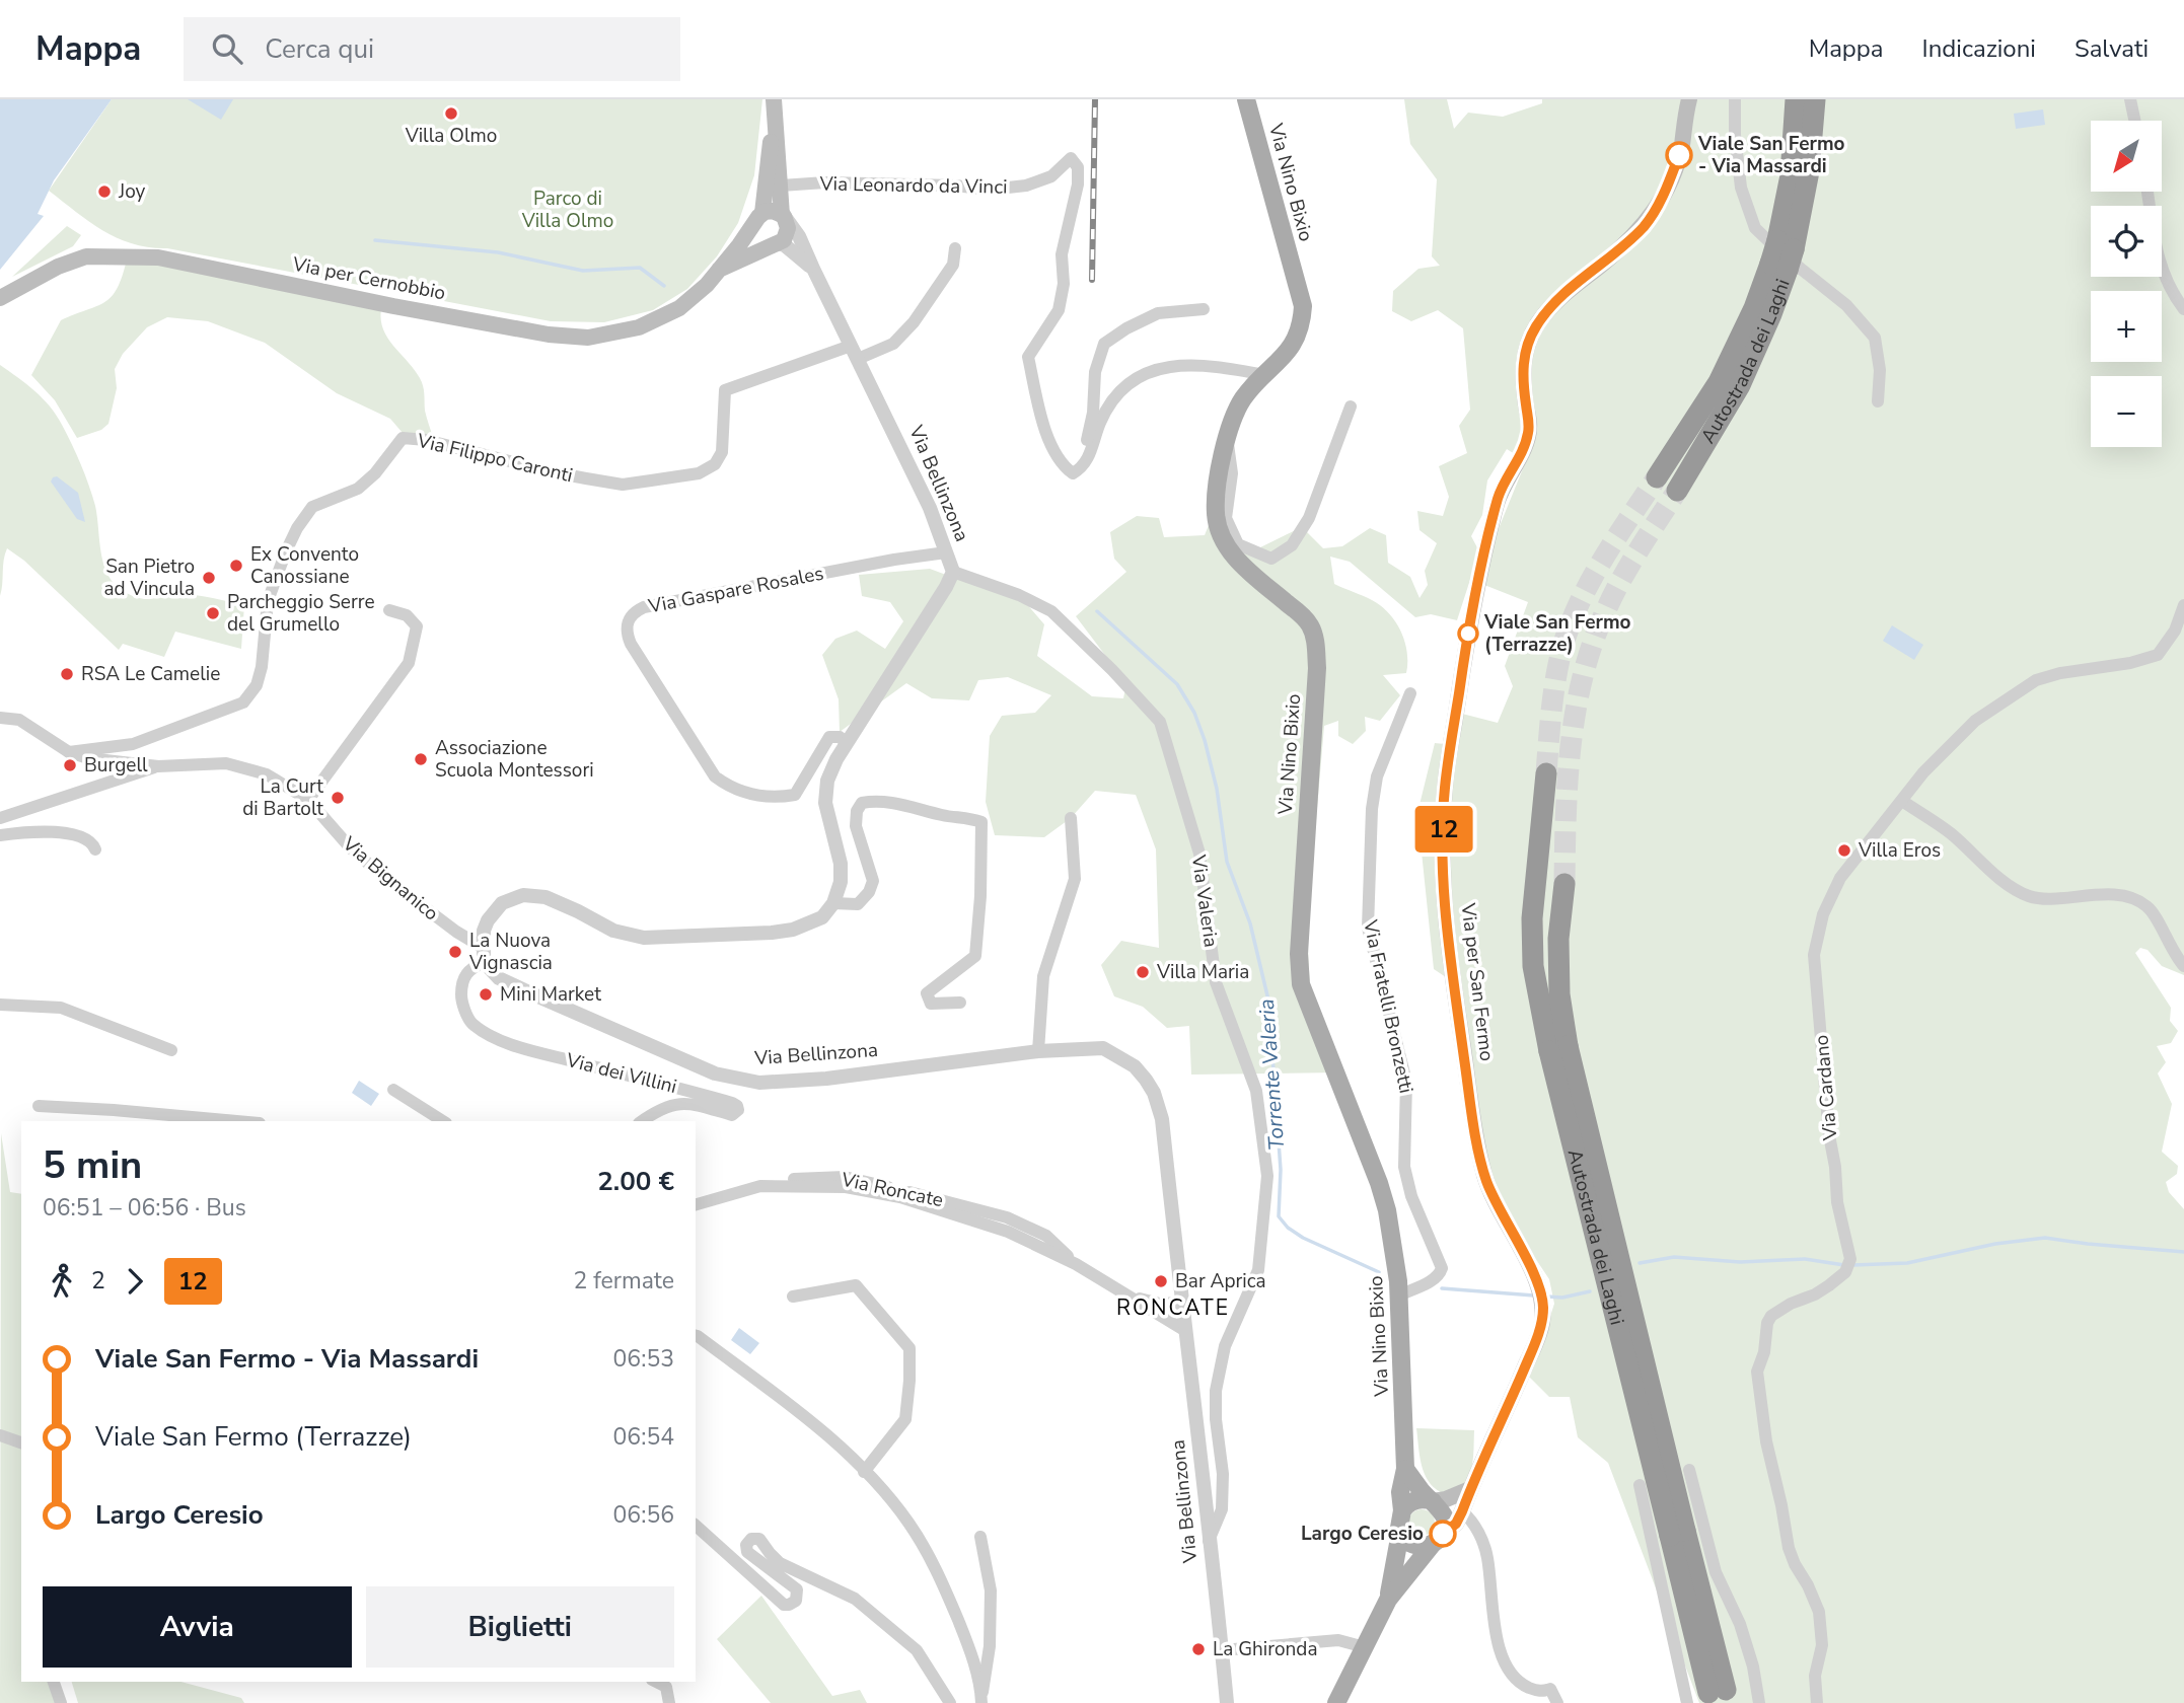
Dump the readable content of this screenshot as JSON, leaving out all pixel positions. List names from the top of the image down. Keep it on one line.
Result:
{"streets":{"highway":["Autostrada dei Laghi"],"main road":["Via Nino Bixio","Via per Cernobbio","Via Bellinzona","Via per San Fermo"],"street":["Via Leonardo da Vinci","Via Filippo Caronti","Via Gaspare Rosales","Via Bignanico","Via Valeria","Via Fratelli Bronzetti","Via dei Villini","Via Cardano","Via Roncate"]},"crossings":[["Via Nino Bixio","Via per San Fermo"],["Via Nino Bixio","Via Fratelli Bronzetti"],["Via Leonardo da Vinci","Via Bellinzona"],["Via per Cernobbio","Via Bellinzona"],["Via Filippo Caronti","Via Bellinzona"],["Via Filippo Caronti","Via Bignanico"],["Via Bellinzona","Via Gaspare Rosales"],["Via Bellinzona","Via Bignanico"],["Via Bellinzona","Via Valeria"],["Via Bellinzona","Via dei Villini"],["Via Bignanico","Via dei Villini"]],"districts":["RONCATE"],"water":["Torrente Valeria"],"parks":["Parco di Villa Olmo"],"places":["Villa Olmo","Viale San Fermo - Via Massardi","Joy","Ex Convento Canossiane","San Pietro ad Vincula","Parcheggio Serre del Grumello","Viale San Fermo (Terrazze)","RSA Le Camelie","Associazione Scuola Montessori","Burgell","La Curt di Bartolt","Villa Eros","La Nuova Vignascia","Villa Maria","Mini Market","Bar Aprica","Largo Ceresio","La Ghironda"],"lines":["bus line 12"],"north":"bottom left","page":{"header":"Mappa","search":"Cerca qui","nav":["Mappa","Indicazioni","Salvati"],"on_map":"12","map_buttons":["+","−"],"heading":["5 min","06:51 – 06:56 · Bus","2.00 €"],"legs":["2","12","2 fermate"],"list":[{"name":"Viale San Fermo - Via Massardi","value":"06:53"},{"name":"Viale San Fermo (Terrazze)","value":"06:54"},{"name":"Largo Ceresio","value":"06:56"}],"buttons":["Avvia","Biglietti"]}}
